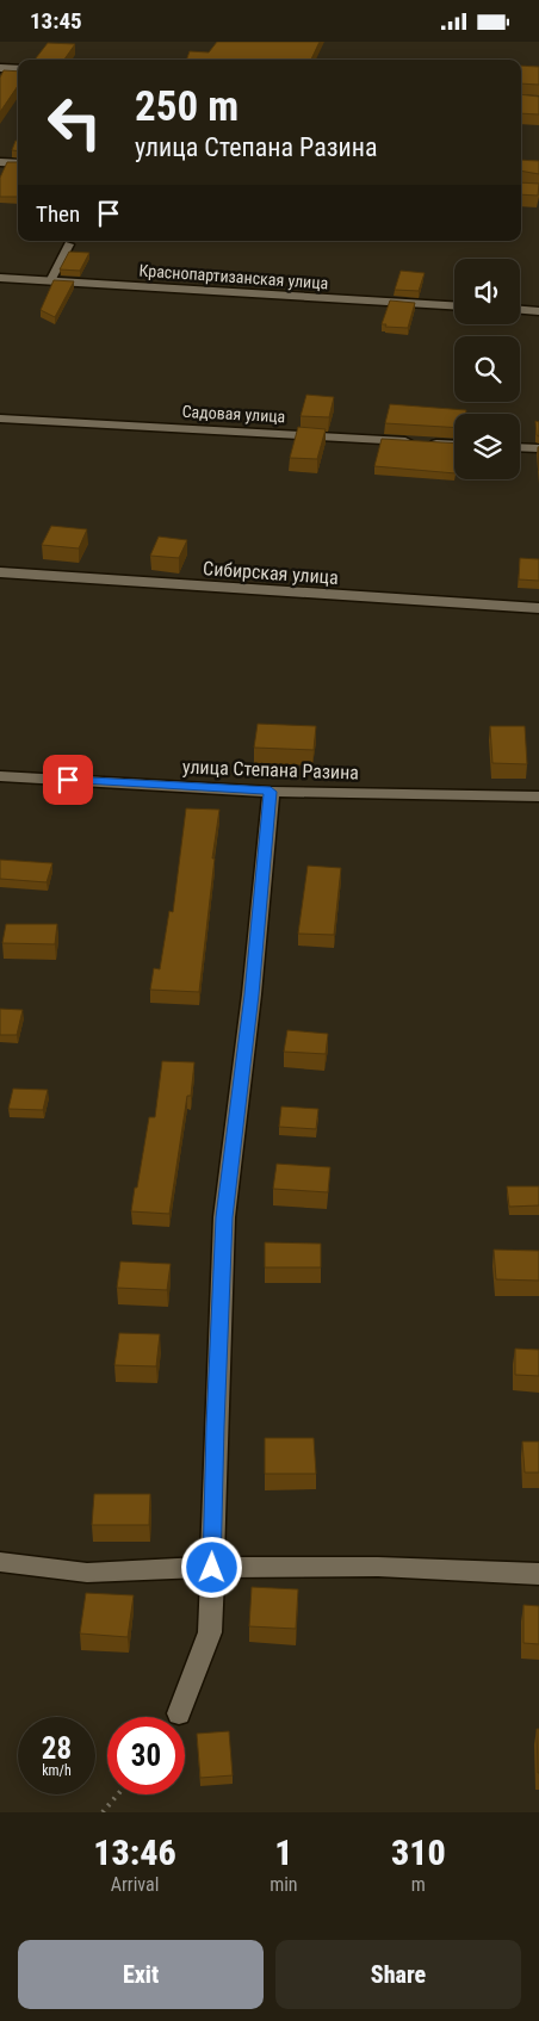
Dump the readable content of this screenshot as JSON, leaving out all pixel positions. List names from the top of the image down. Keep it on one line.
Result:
{"streets":{"street":["Краснопартизанская улица","Садовая улица","Сибирская улица","улица Степана Разина"]},"page":{"status":"13:45","turn":["250 m","улица Степана Разина"],"then":"Then","speed":"28 km/h","limit":"30","eta":["13:46","Arrival","1","min","310","m"],"buttons":["Exit","Share"]}}
